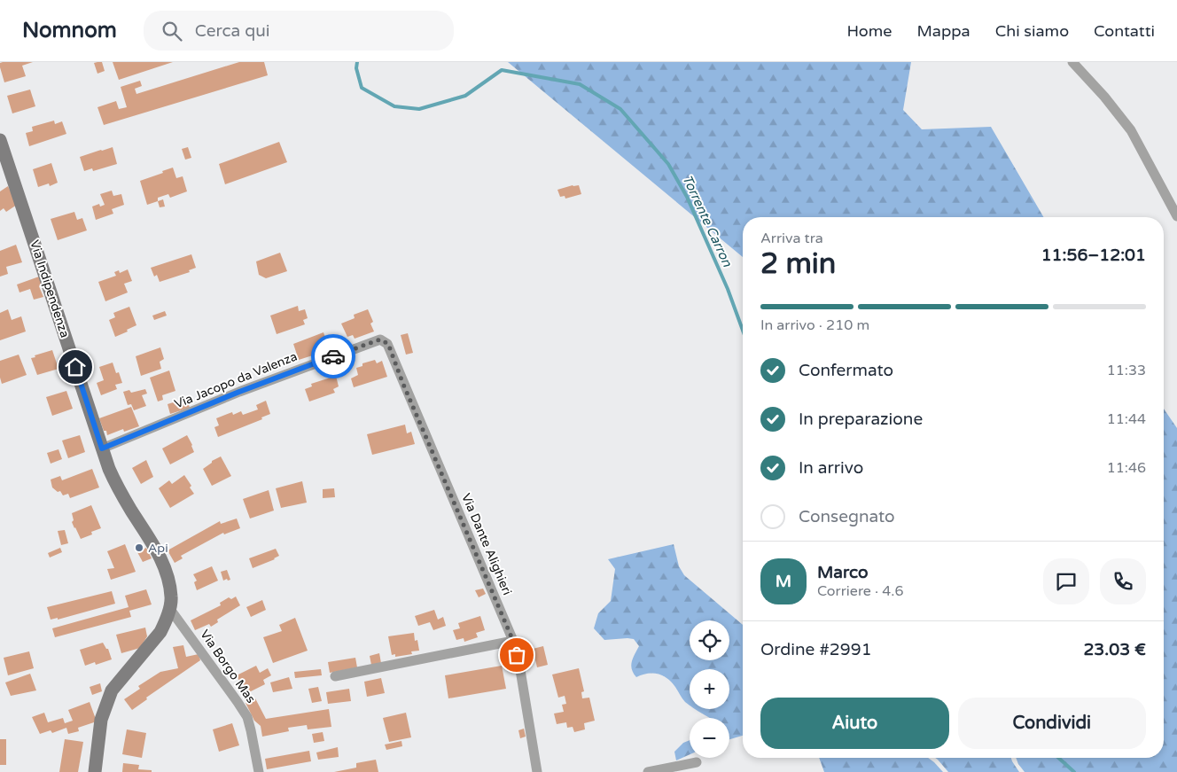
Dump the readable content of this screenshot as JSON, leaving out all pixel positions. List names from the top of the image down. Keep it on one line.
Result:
{"streets":{"main road":["Via Indipendenza"],"street":["Via Jacopo da Valenza","Via Dante Alighieri","Via Borgo Mas"]},"crossings":[["Via Indipendenza","Via Jacopo da Valenza"],["Via Indipendenza","Via Borgo Mas"],["Via Jacopo da Valenza","Via Dante Alighieri"]],"water":["Torrente Carron"],"places":["Api"],"page":{"header":"Nomnom","search":"Cerca qui","nav":["Home","Mappa","Chi siamo","Contatti"],"heading":["2 min","Arriva tra","11:56–12:01"],"panel":["Marco","Corriere · 4.6","Ordine #2991","23.03 €"],"bar":"In arrivo · 210 m","list":[["Confermato","11:33"],["In preparazione","11:44"],["In arrivo","11:46"],"Consegnato"],"round":"M","map_buttons":["+","−"],"buttons":["Aiuto","Condividi"]}}
